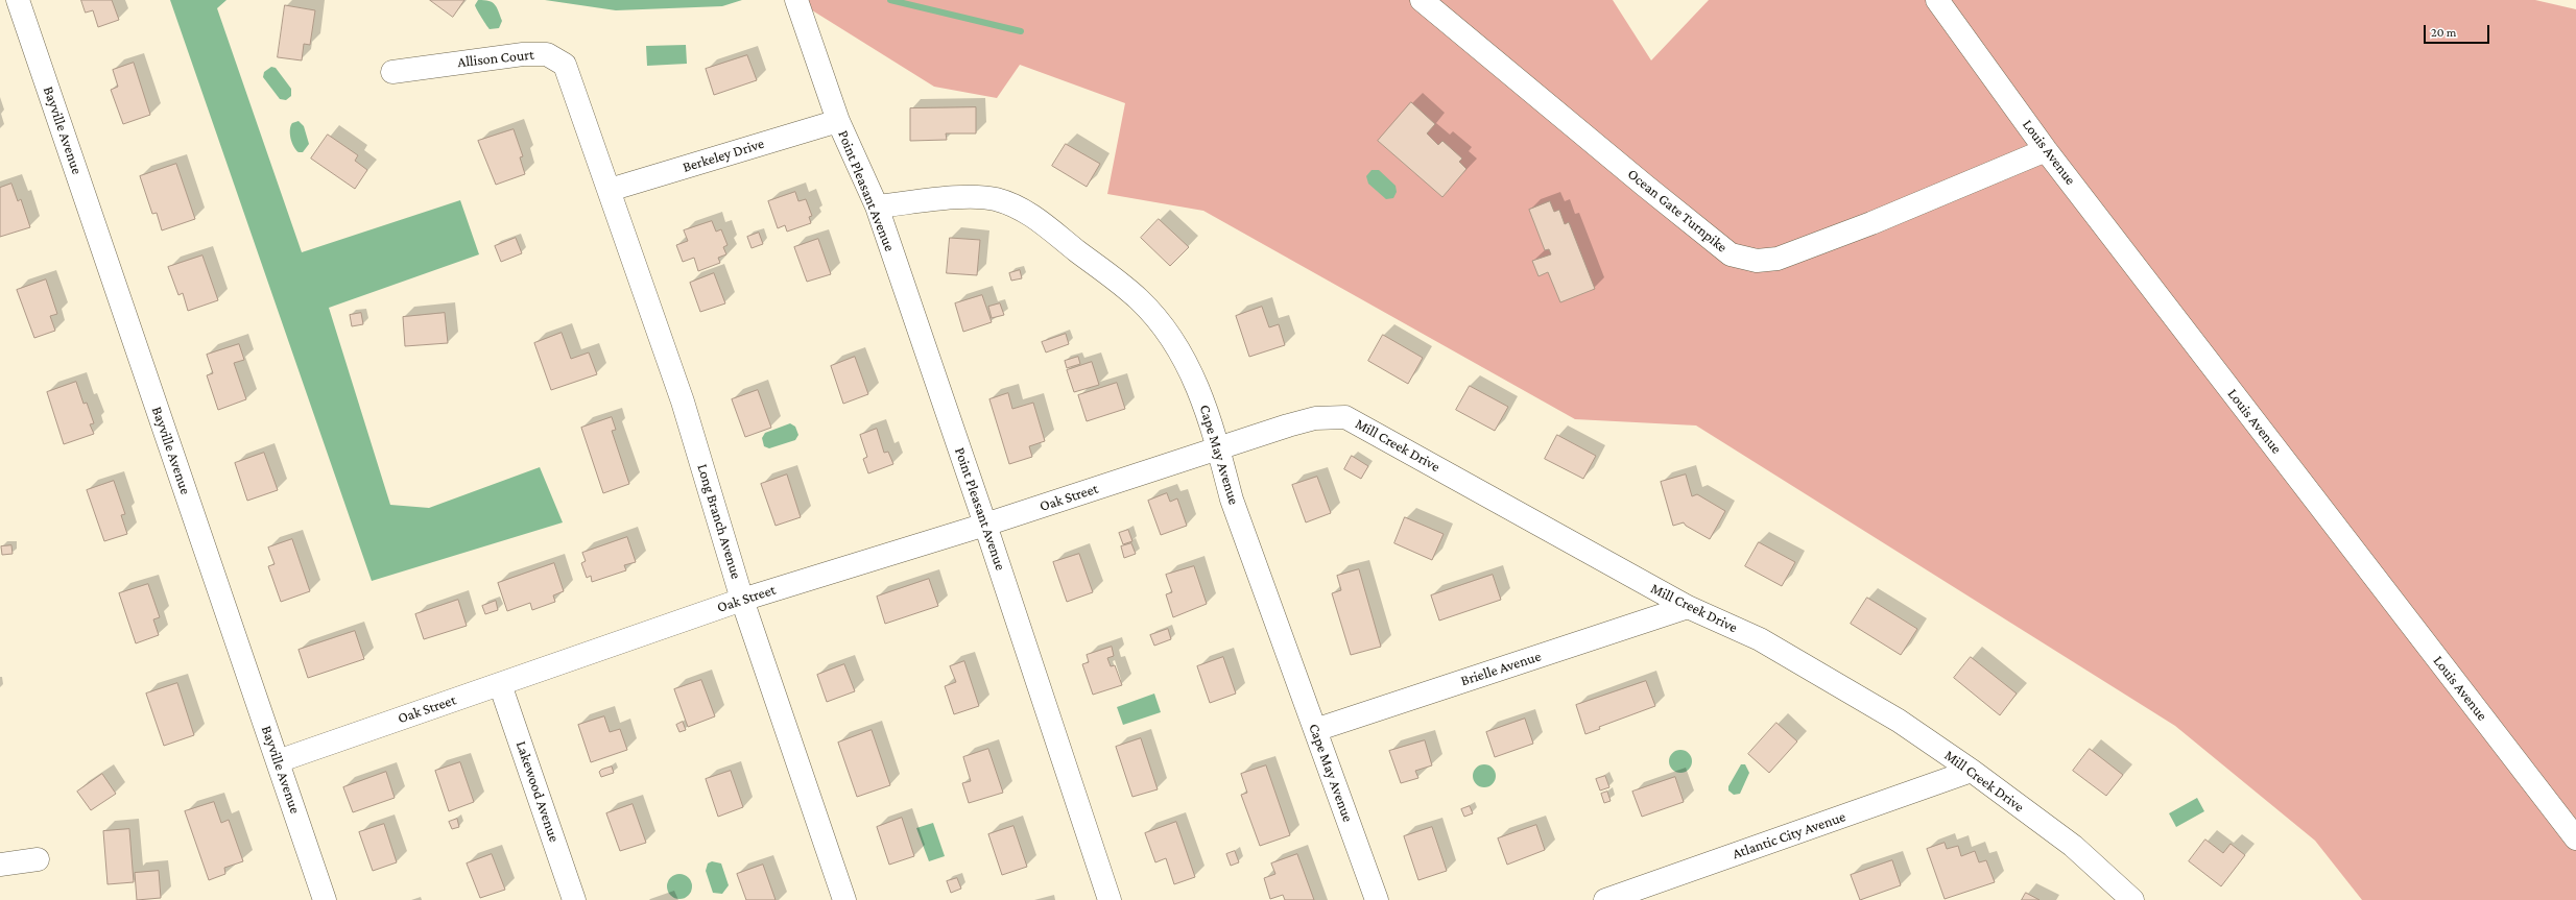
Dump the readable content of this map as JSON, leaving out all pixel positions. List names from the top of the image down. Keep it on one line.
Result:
{"streets":{"street":["Allison Court","Bayville Avenue","Louis Avenue","Berkeley Drive","Point Pleasant Avenue","Ocean Gate Turnpike","Mill Creek Drive","Cape May Avenue","Oak Street","Long Branch Avenue","Brielle Avenue","Lakewood Avenue","Atlantic City Avenue"]},"crossings":[["Allison Court","Berkeley Drive"],["Allison Court","Long Branch Avenue"],["Bayville Avenue","Oak Street"],["Louis Avenue","Ocean Gate Turnpike"],["Berkeley Drive","Point Pleasant Avenue"],["Berkeley Drive","Long Branch Avenue"],["Point Pleasant Avenue","Cape May Avenue"],["Point Pleasant Avenue","Oak Street"],["Mill Creek Drive","Cape May Avenue"],["Mill Creek Drive","Oak Street"],["Mill Creek Drive","Brielle Avenue"],["Mill Creek Drive","Atlantic City Avenue"],["Cape May Avenue","Oak Street"],["Cape May Avenue","Brielle Avenue"],["Oak Street","Long Branch Avenue"],["Oak Street","Lakewood Avenue"]],"scale_bar":"20 m"}
